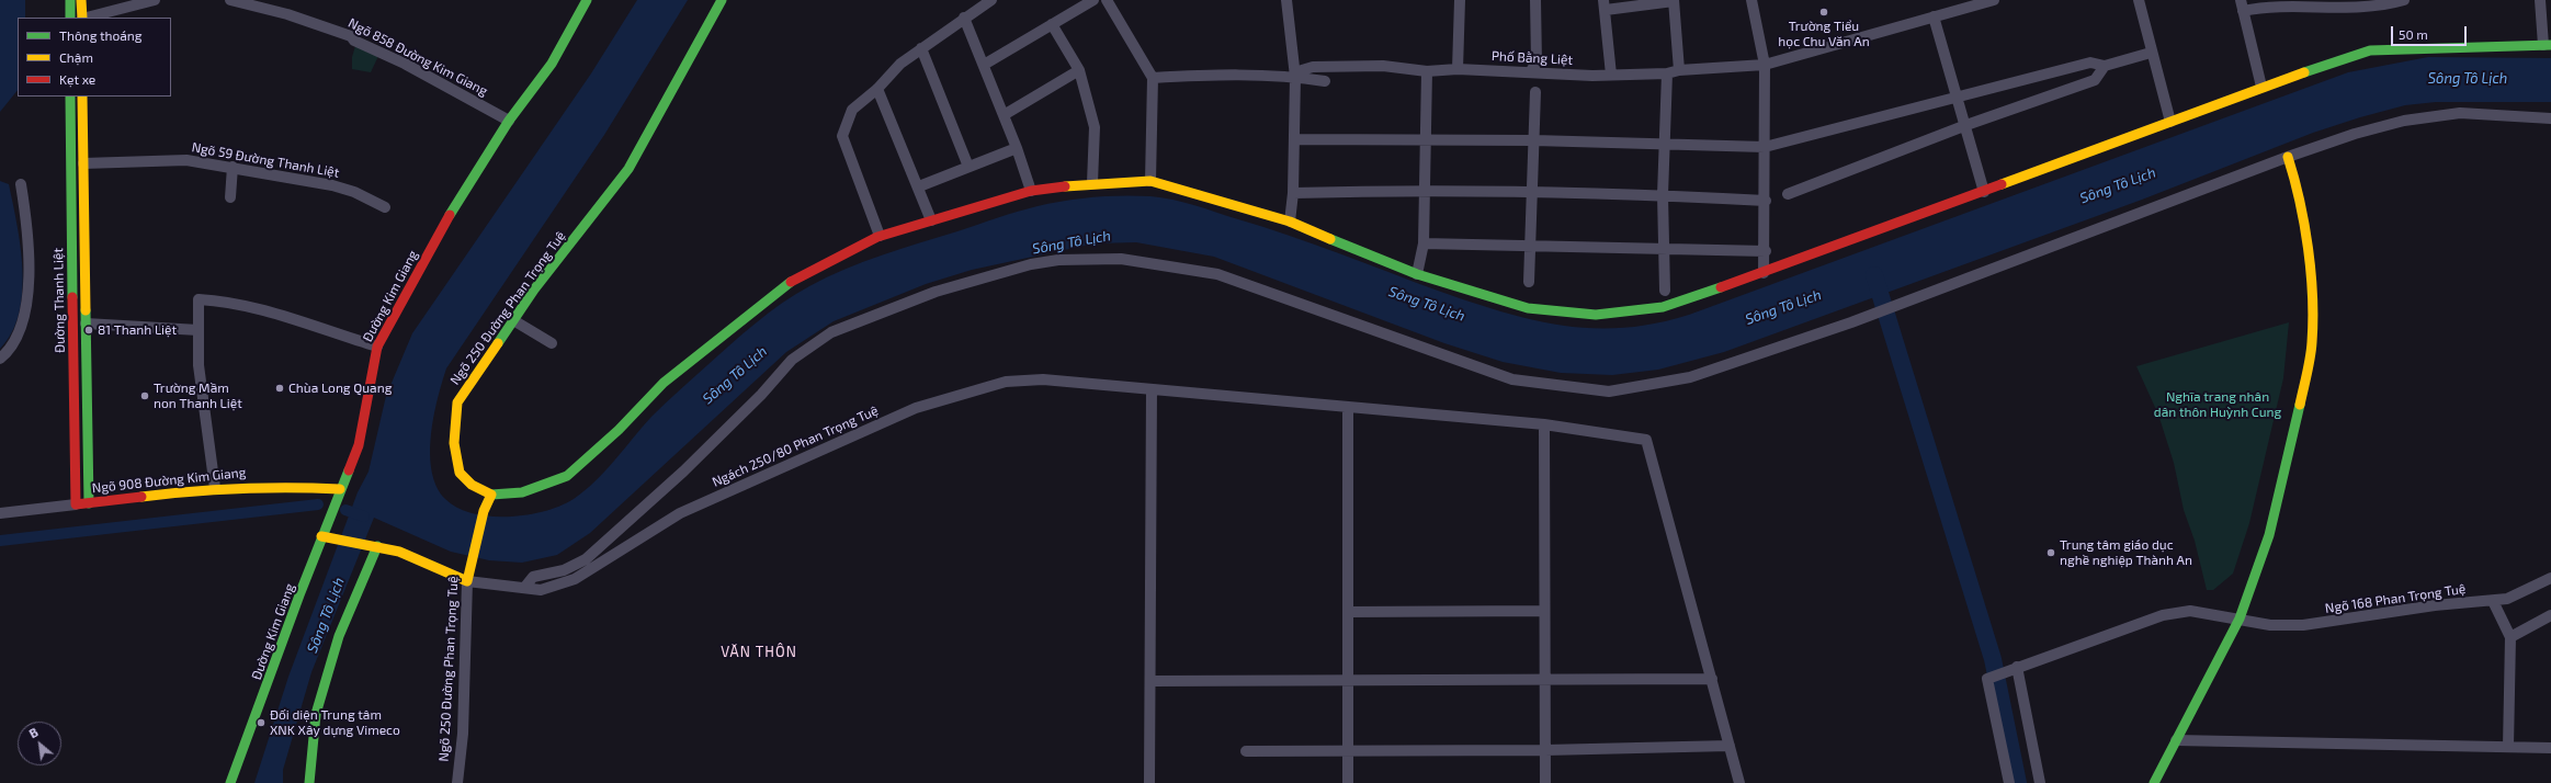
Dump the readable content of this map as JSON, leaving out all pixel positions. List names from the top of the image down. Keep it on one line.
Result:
{"streets":{"street":["Ngõ 858 Đường Kim Giang","Phố Bằng Liệt","Ngõ 59 Đường Thanh Liệt","Đường Kim Giang","Đường Thanh Liệt","Ngõ 250 Đường Phan Trọng Tuệ","Ngách 250/80 Phan Trọng Tuệ","Ngõ 908 Đường Kim Giang","Ngõ 168 Phan Trọng Tuệ"]},"crossings":[["Ngõ 858 Đường Kim Giang","Đường Kim Giang"],["Ngõ 59 Đường Thanh Liệt","Đường Thanh Liệt"],["Đường Kim Giang","Ngõ 908 Đường Kim Giang"],["Đường Thanh Liệt","Ngõ 908 Đường Kim Giang"],["Ngõ 250 Đường Phan Trọng Tuệ","Ngách 250/80 Phan Trọng Tuệ"]],"districts":["VĂN THÔN"],"water":["Sông Tô Lịch"],"parks":["Nghĩa trang nhân dân thôn Huỳnh Cung"],"places":["Trường Tiểu học Chu Văn An","81 Thanh Liệt","Chùa Long Quang","Trường Mầm non Thanh Liệt","Trung tâm giáo dục nghề nghiệp Thành An","Đối diện Trung tâm XNK Xây dựng Vimeco"],"legend":["Thông thoáng","Chậm","Kẹt xe"],"scale_bar":"50 m","north":"top left"}
